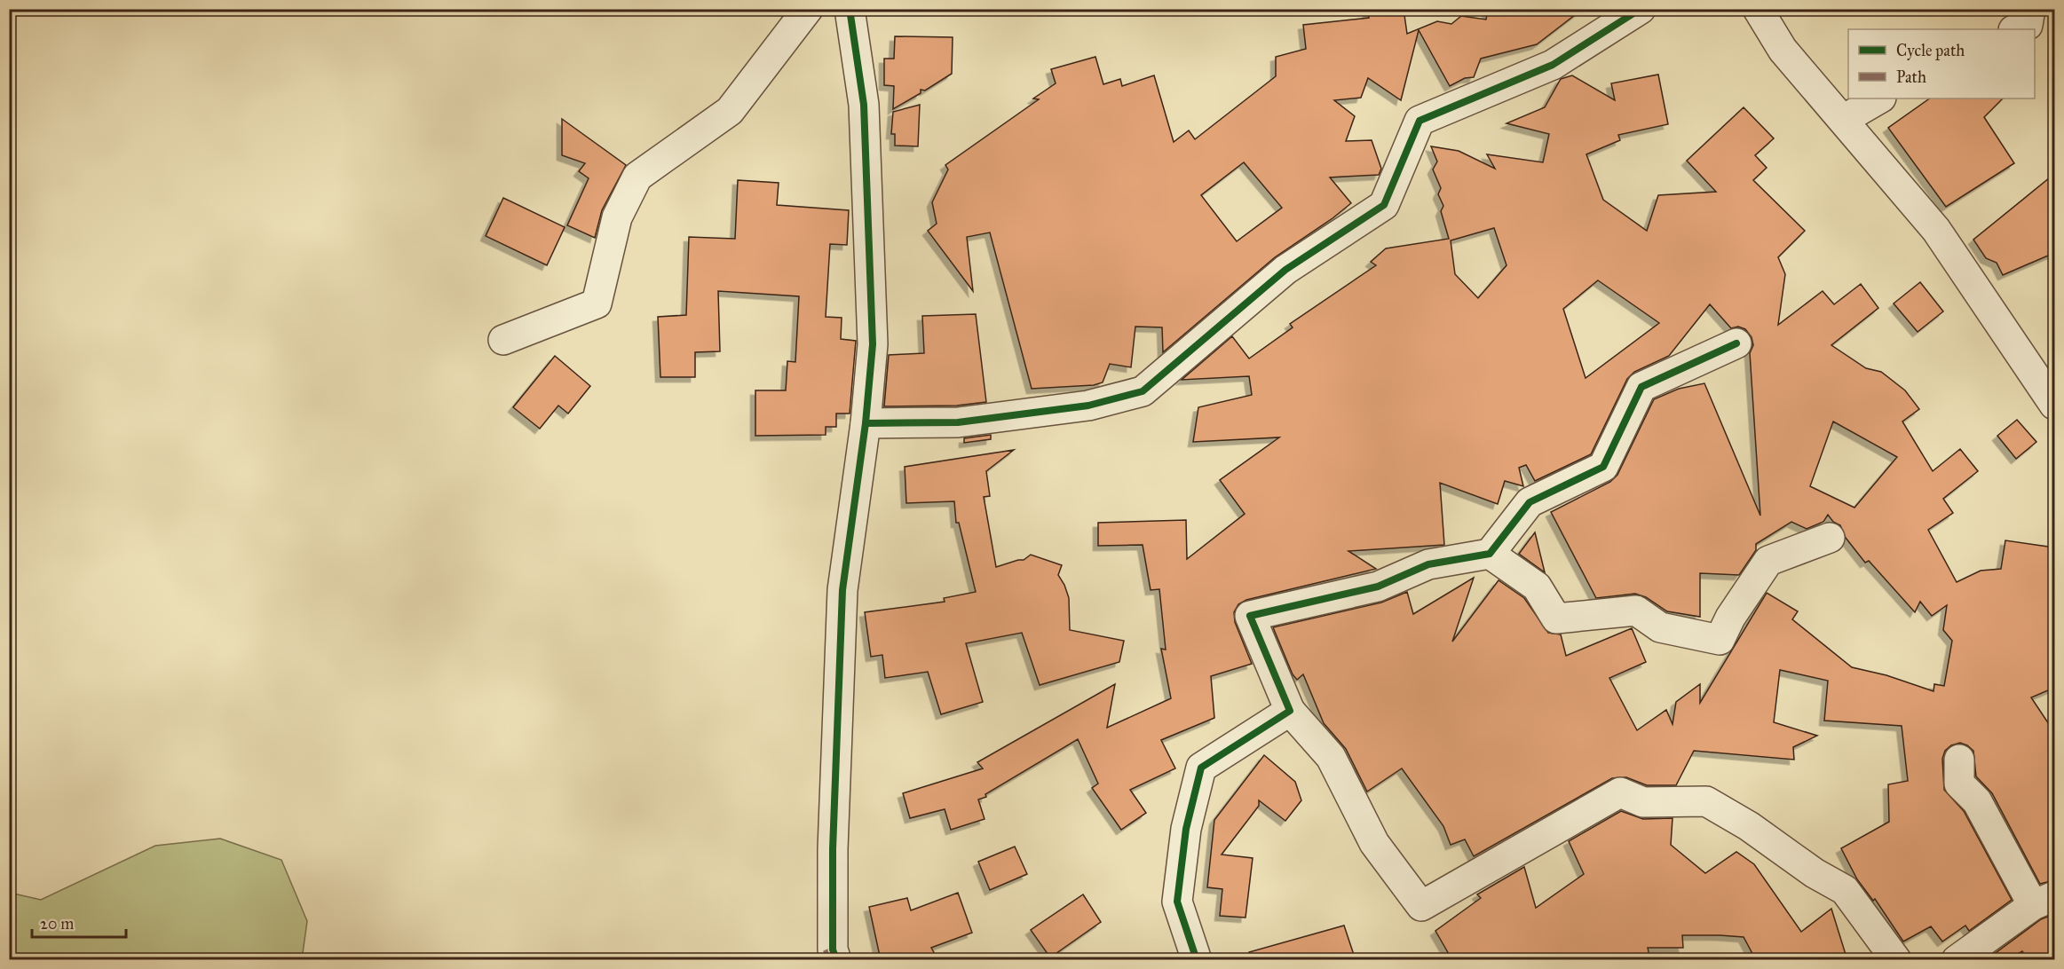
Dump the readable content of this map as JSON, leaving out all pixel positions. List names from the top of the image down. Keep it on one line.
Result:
{"legend":["Cycle path","Path"],"scale_bar":"20 m"}
